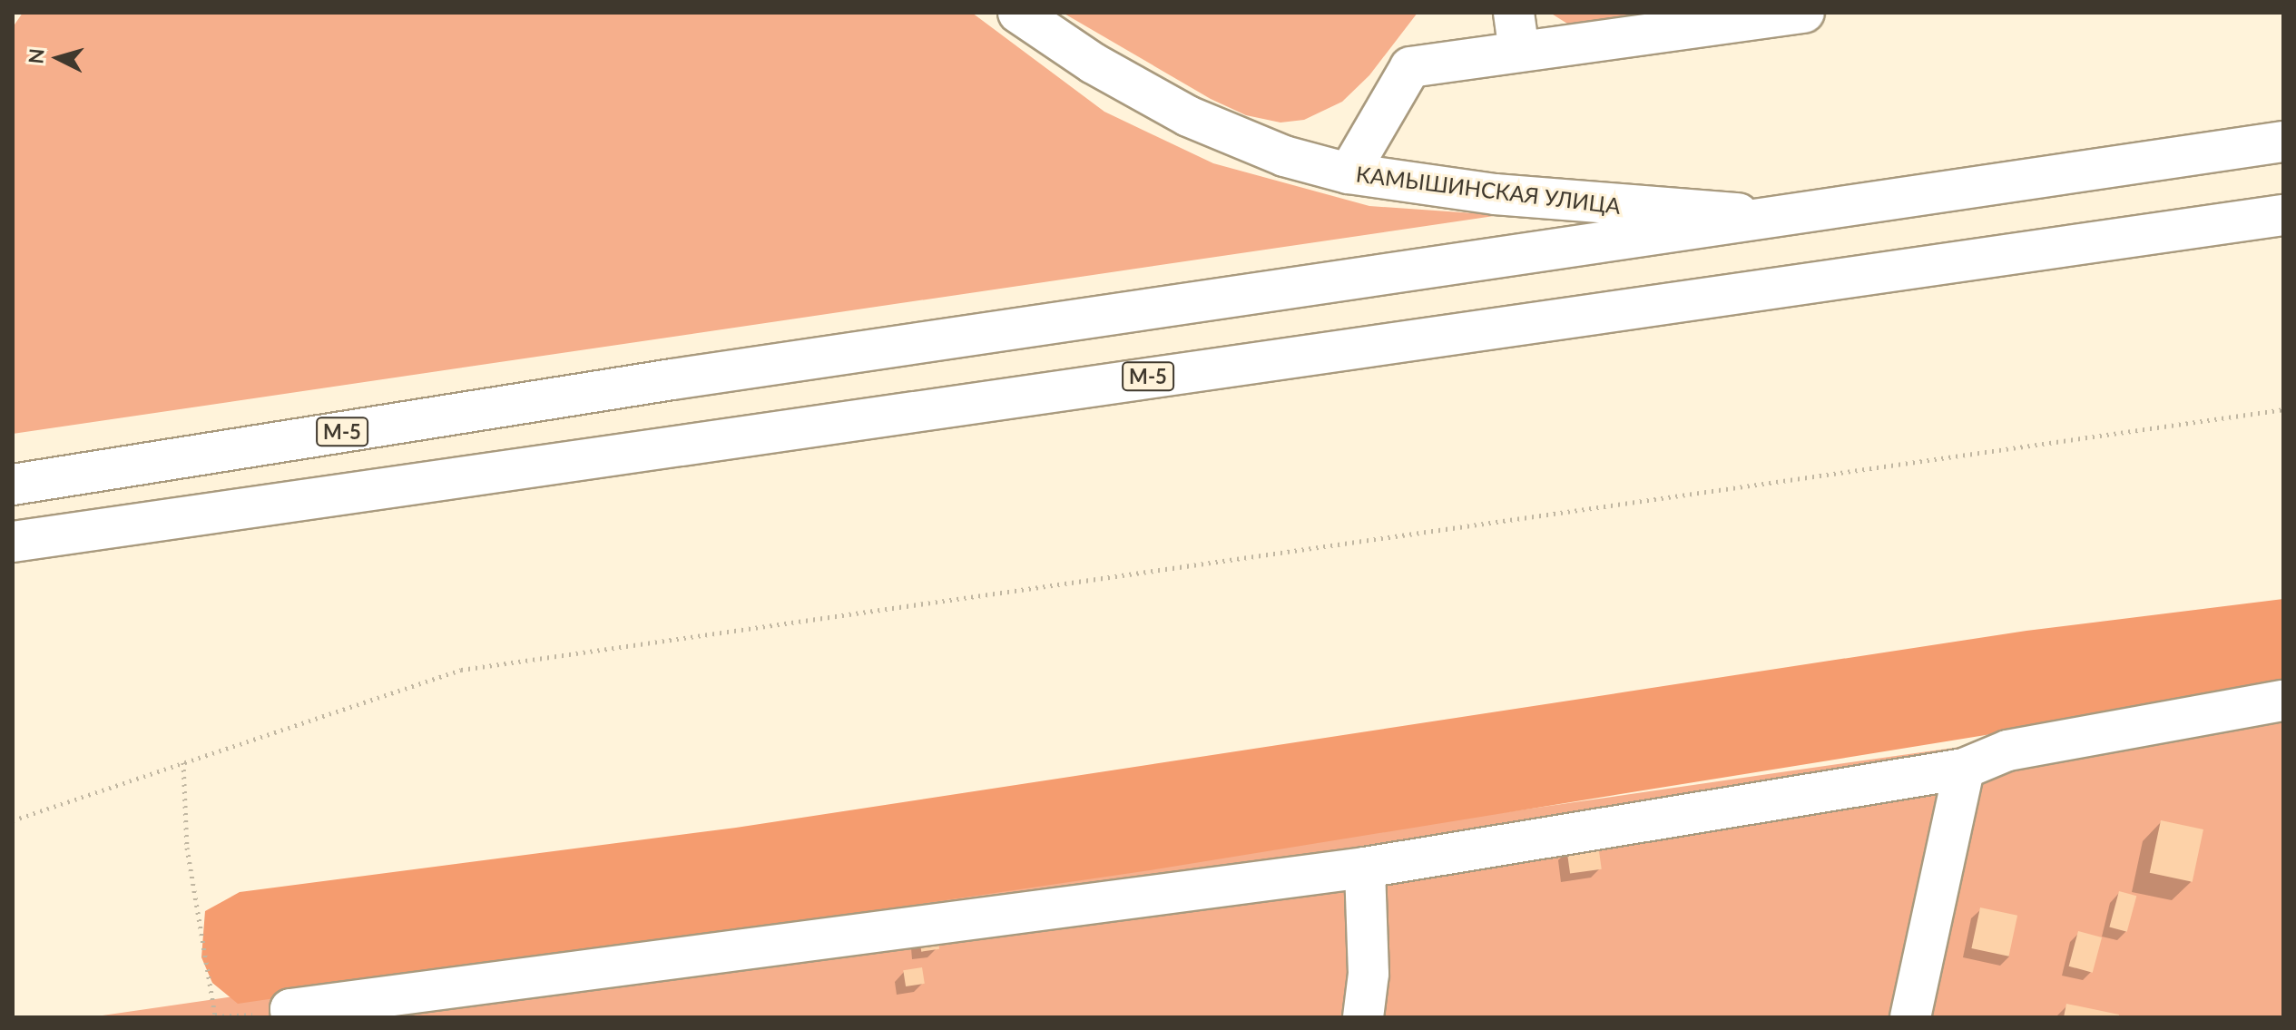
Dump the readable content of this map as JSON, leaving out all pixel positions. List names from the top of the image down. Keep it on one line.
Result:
{"streets":{"main road":["КАМЫШИНСКАЯ УЛИЦА","М-5"]},"crossings":[["КАМЫШИНСКАЯ УЛИЦА","М-5"]],"north":"left"}
